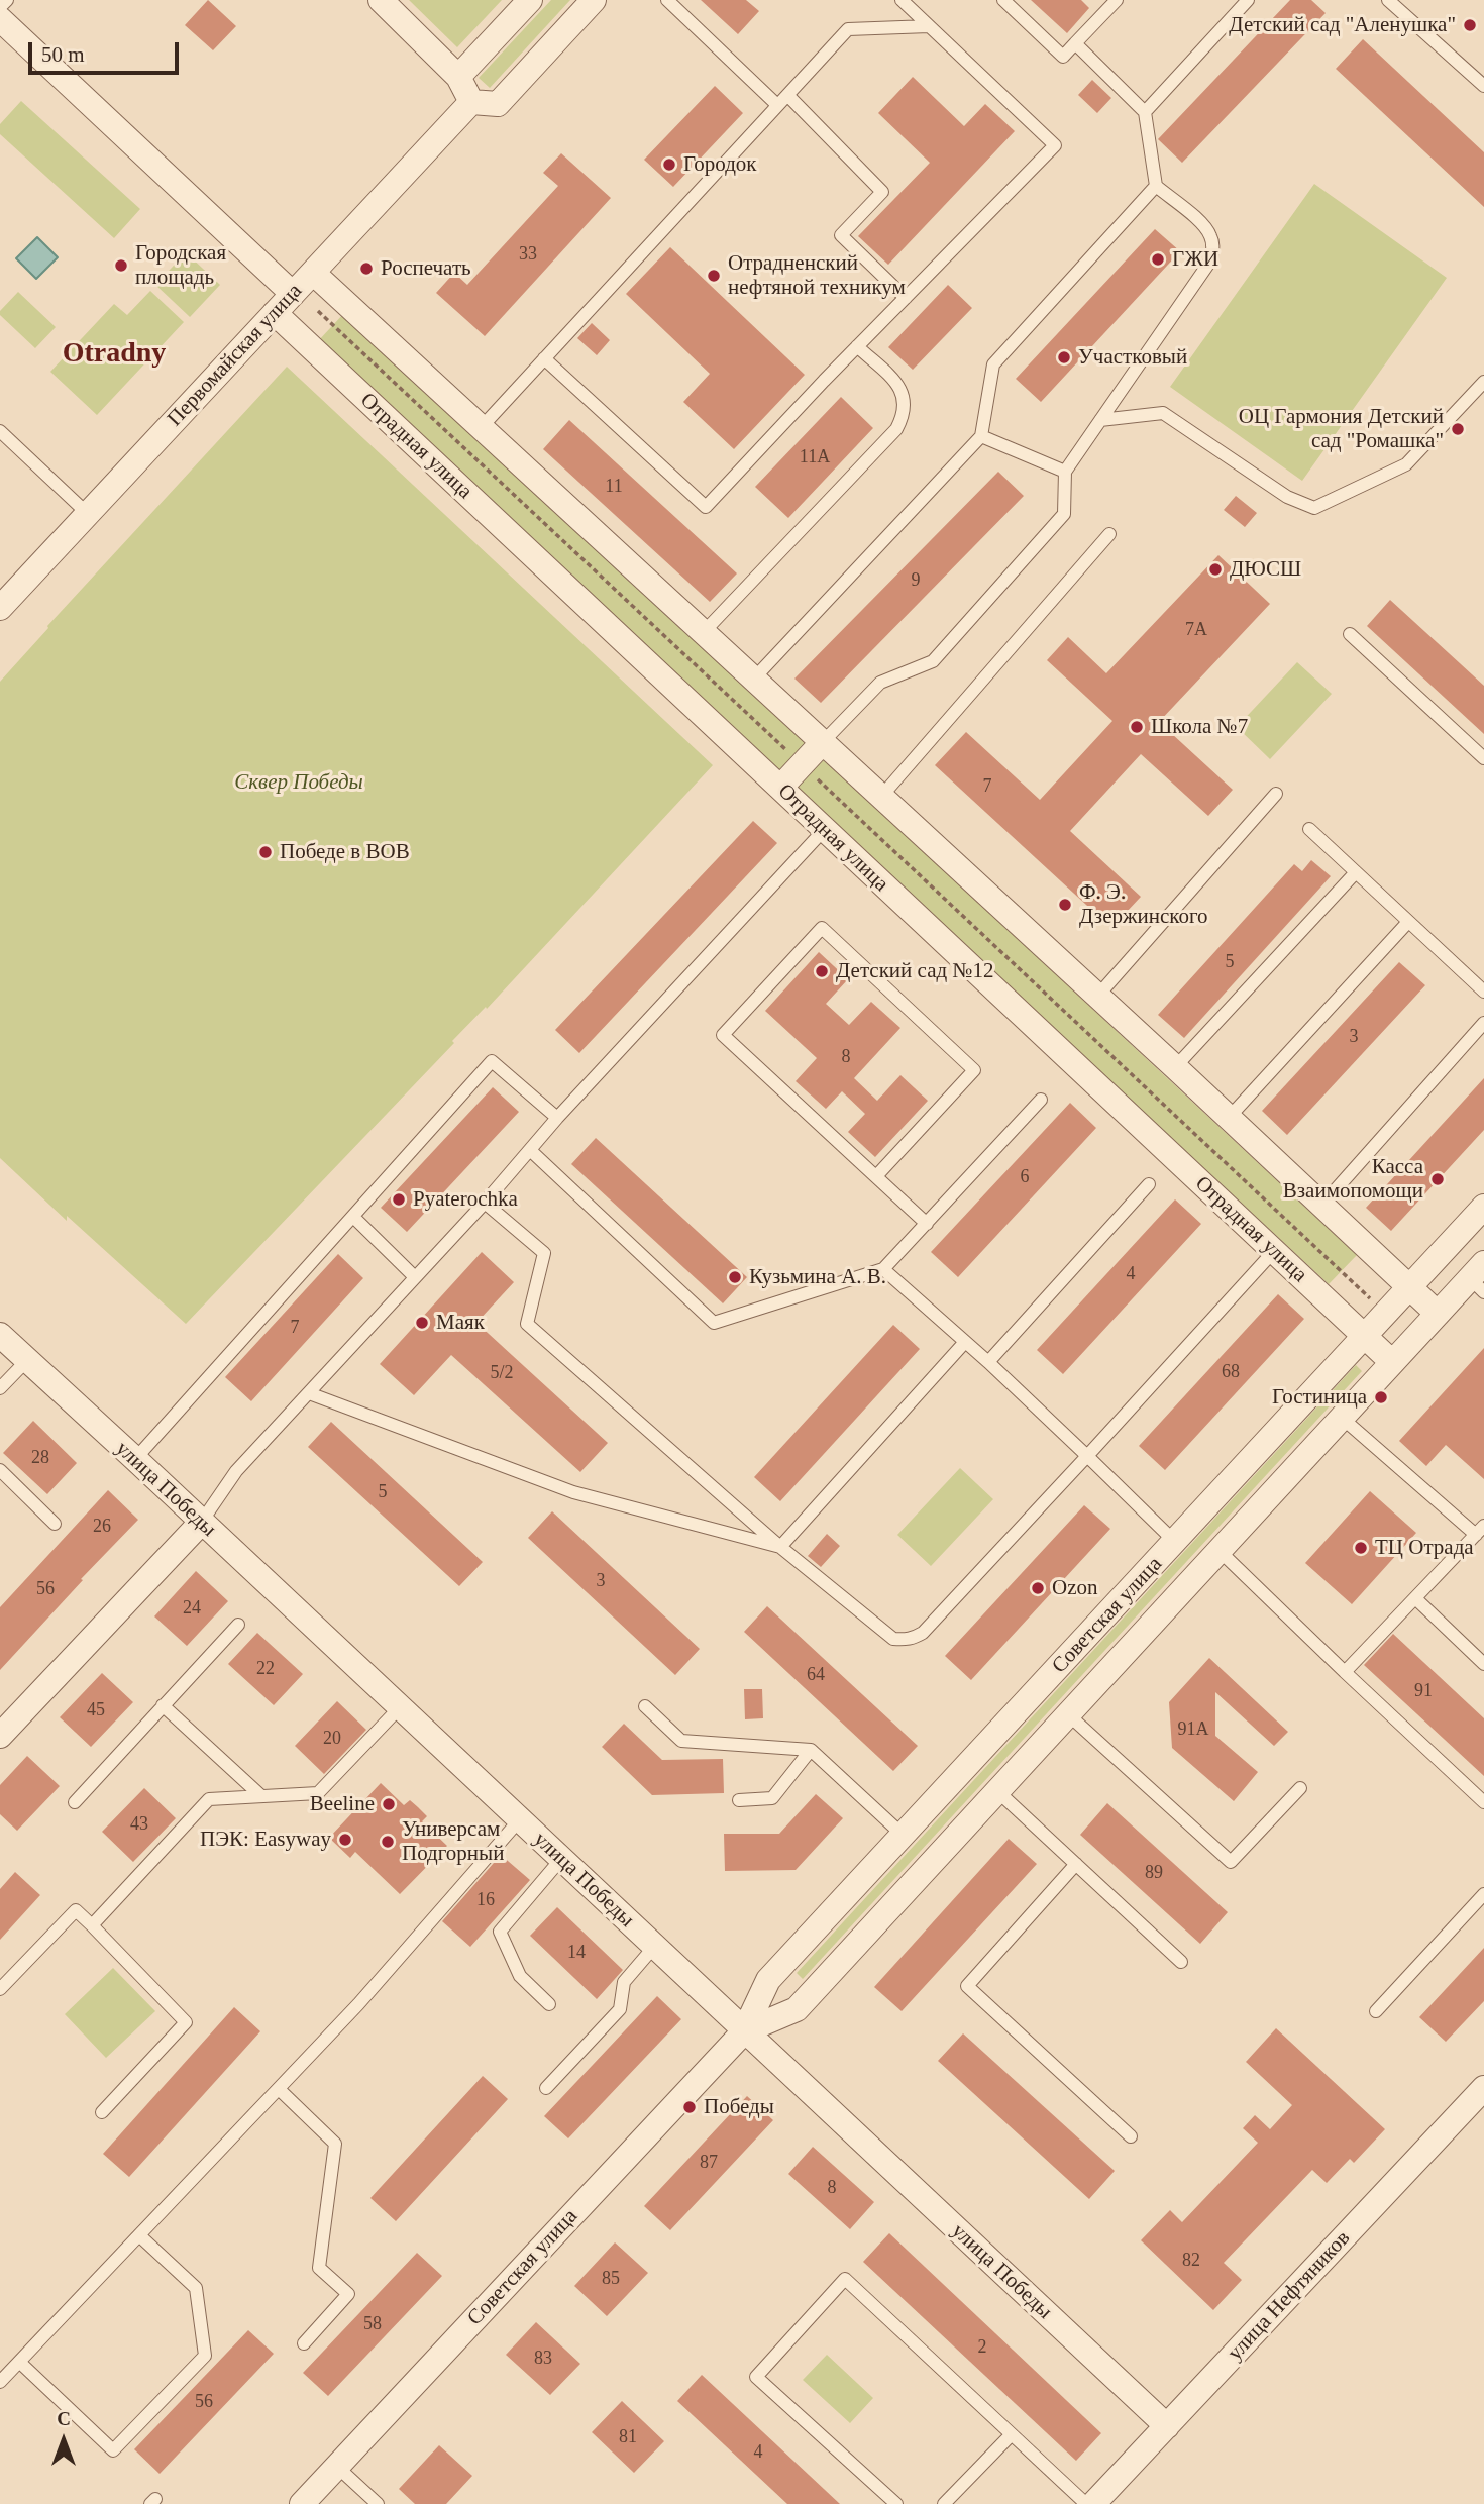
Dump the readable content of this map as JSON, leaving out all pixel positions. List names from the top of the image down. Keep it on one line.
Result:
{"streets":{"street":["Первомайская улица","Отрадная улица","улица Победы","Советская улица","улица Нефтяников"]},"crossings":[["Первомайская улица","Отрадная улица"],["Отрадная улица","Советская улица"],["улица Победы","Советская улица"],["улица Победы","улица Нефтяников"]],"districts":["Otradny"],"parks":["Сквер Победы"],"places":["Детский сад \"Аленушка\"","Городок","ГЖИ","Городская площадь","Роспечать","Отрадненский нефтяной техникум","Участковый","ОЦ Гармония Детский сад \"Ромашка\"","ДЮСШ","Школа №7","Победе в ВОВ","Ф. Э. Дзержинского","Детский сад №12","Касса Взаимопомощи","Pyaterochka","Кузьмина А. В.","Маяк","Гостиница","ТЦ Отрада","Ozon","Beeline","ПЭК: Easyway","Универсам Подгорный","Победы"],"house_numbers":["33","11А","11","9","7А","7","5","3","8","6","4","7","68","5/2","28","5","26","3","56","24","22","64","91","45","91А","20","43","89","16","14","87","8","82","85","58","2","83","56","81","4"],"scale_bar":"50 m","north":"top"}
